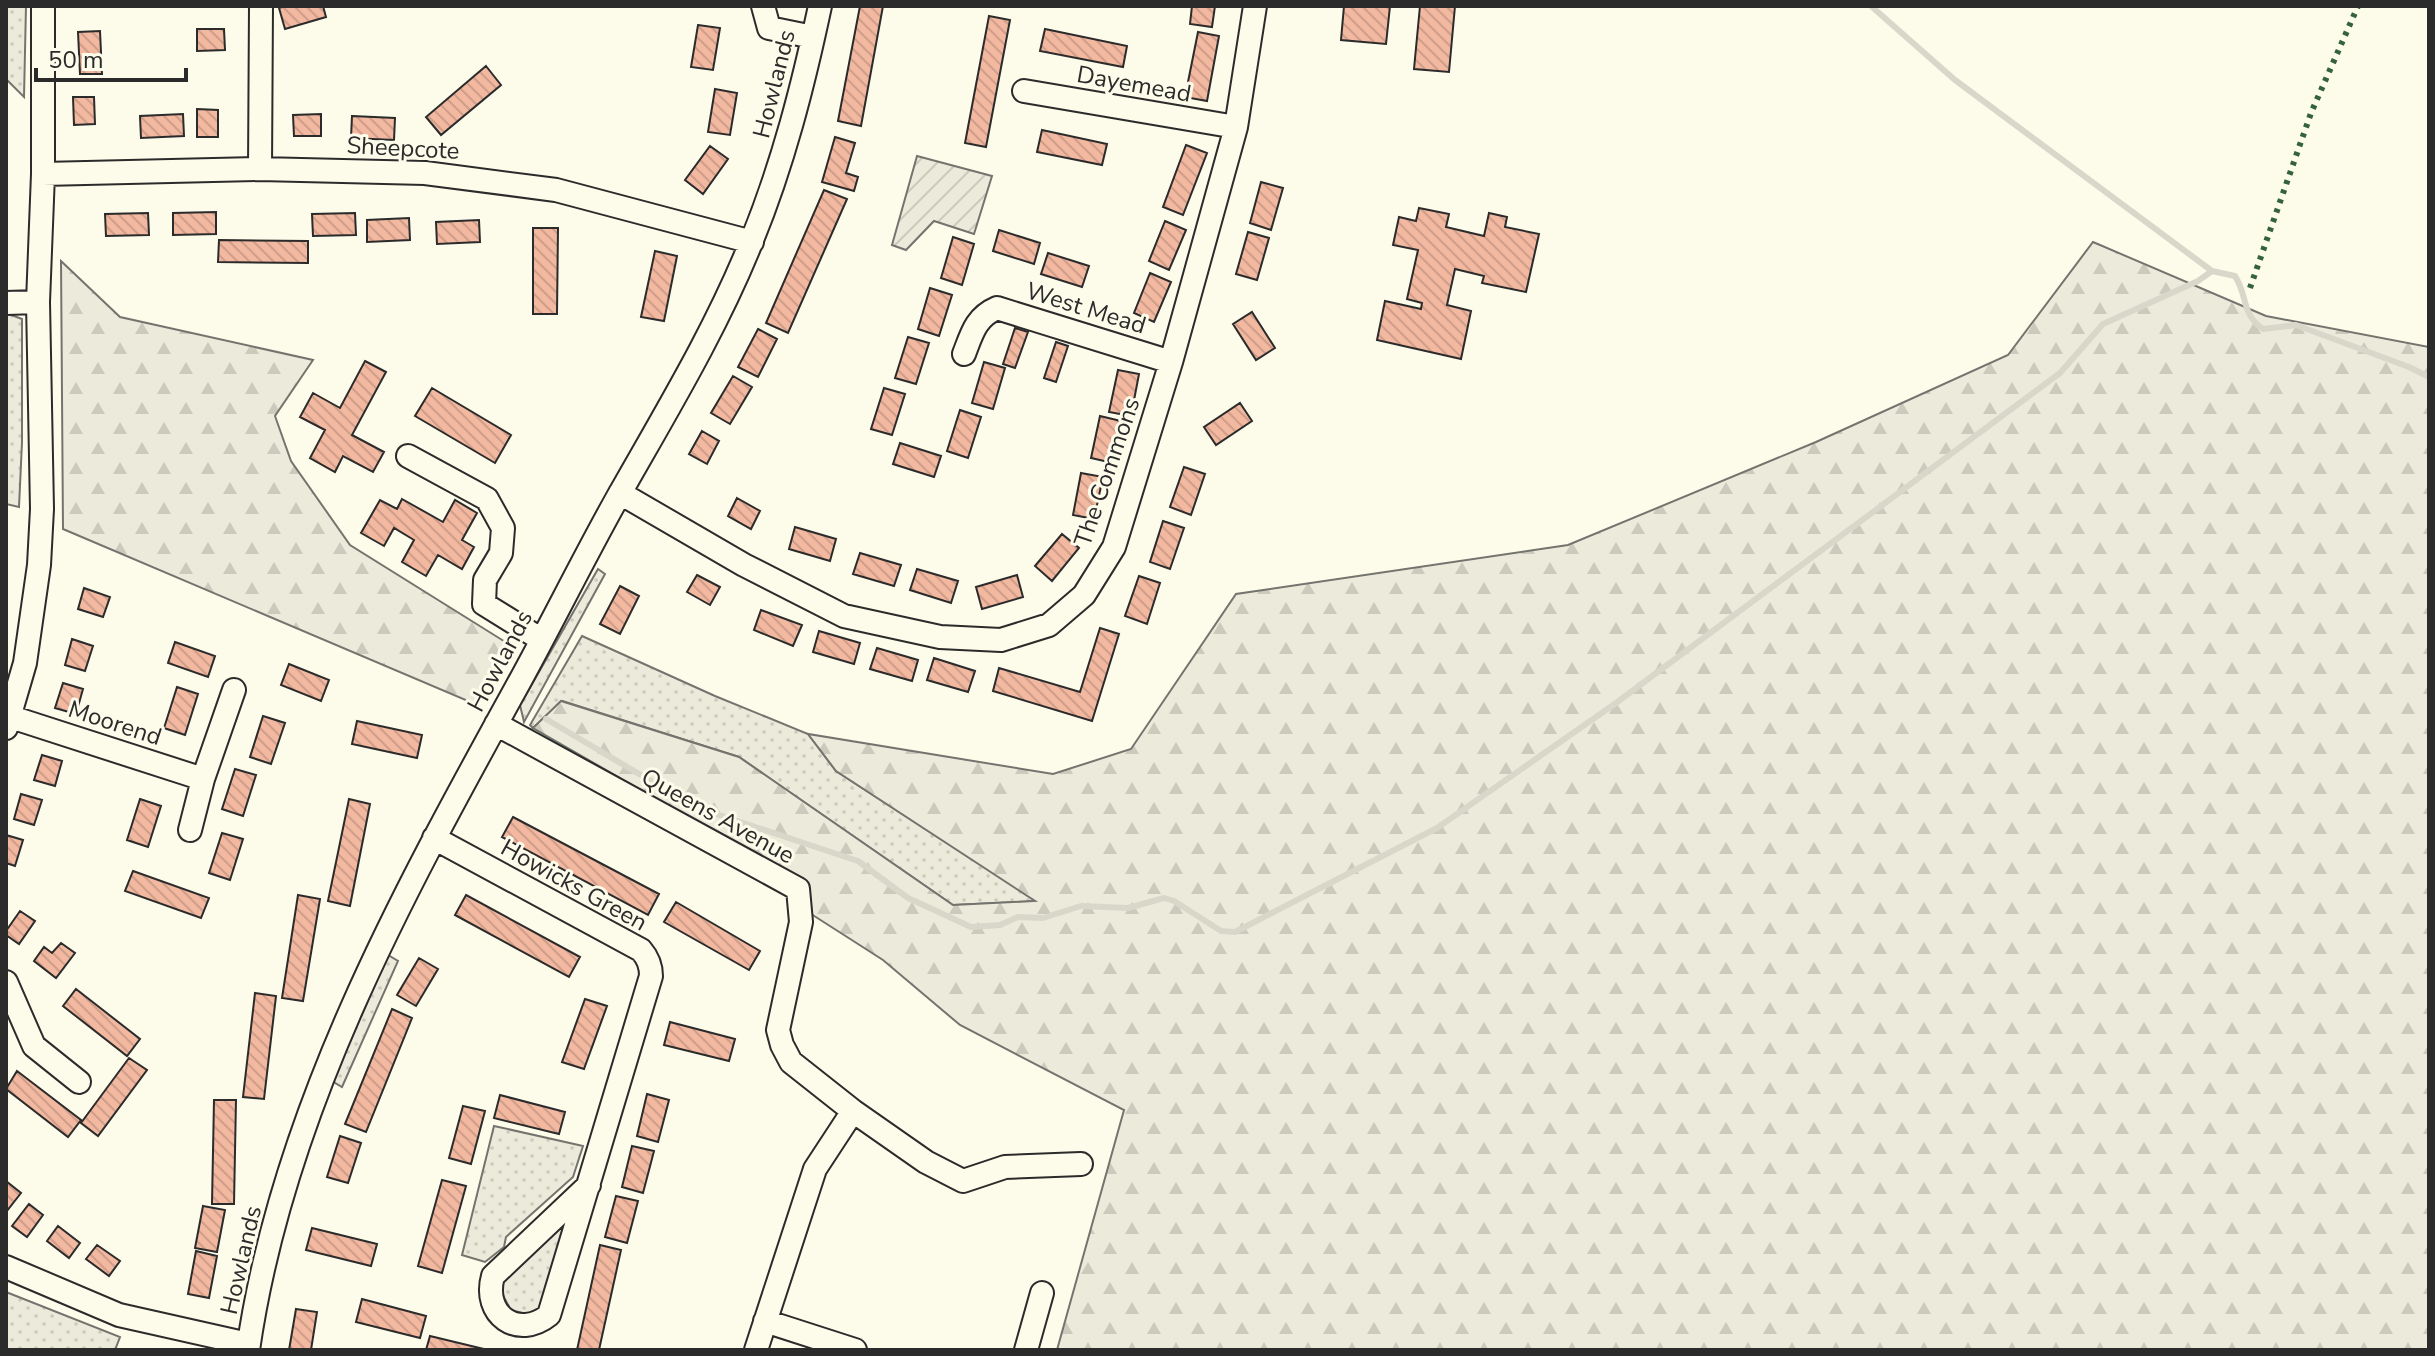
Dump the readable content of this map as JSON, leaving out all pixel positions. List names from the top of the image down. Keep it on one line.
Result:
{"streets":{"street":["Howlands","Dayemead","Sheepcote","West Mead","The Commons","Moorend","Queens Avenue","Howicks Green"]},"crossings":[["Howlands","Sheepcote"],["Howlands","The Commons"],["Howlands","Queens Avenue"],["Howlands","Howicks Green"],["Dayemead","The Commons"],["West Mead","The Commons"]],"scale_bar":"50 m"}
